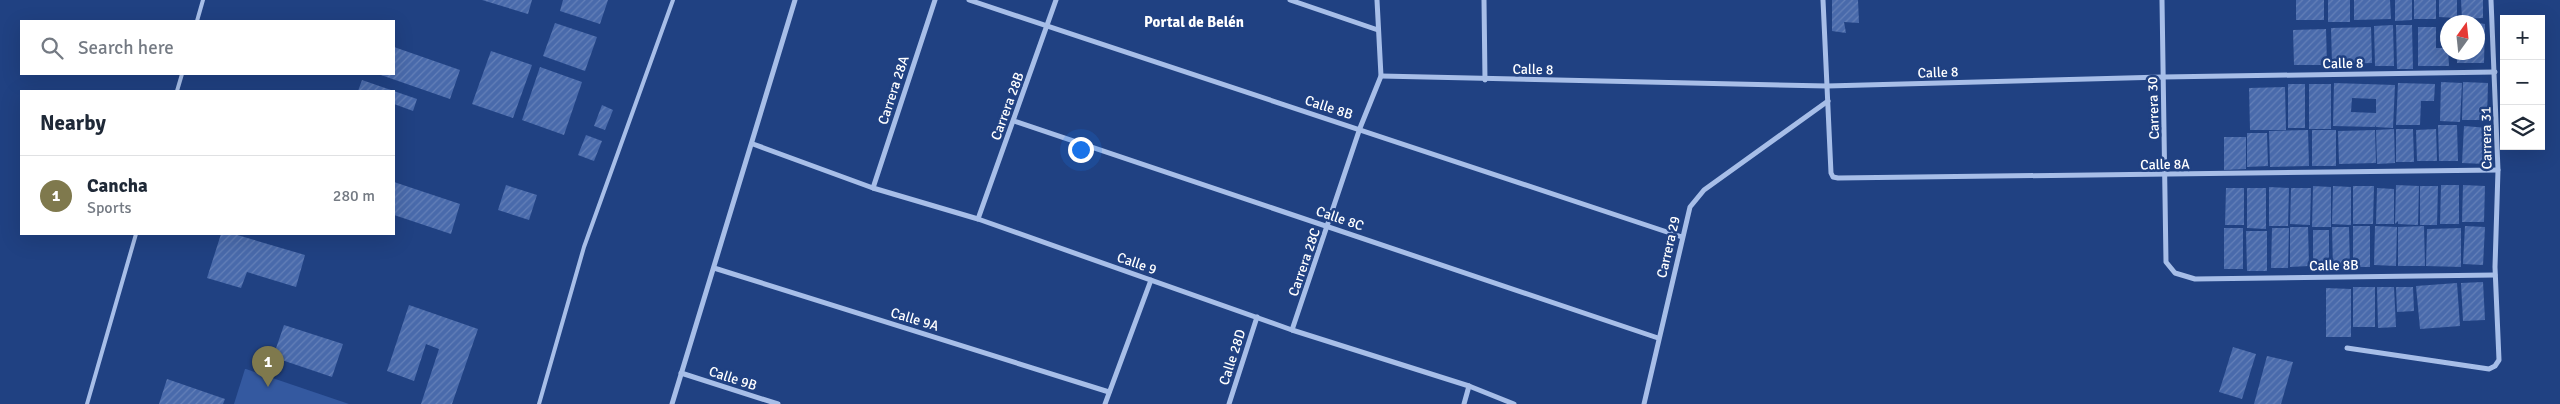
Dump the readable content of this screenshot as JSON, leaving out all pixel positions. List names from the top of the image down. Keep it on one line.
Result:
{"streets":{"street":["Calle 8","Carrera 28A","Carrera 28B","Calle 8B","Carrera 30","Carrera 31","Calle 8A","Calle 8C","Carrera 29","Carrera 28C","Calle 9","Calle 9A","Calle 28D","Calle 9B"]},"crossings":[["Calle 8","Carrera 30"],["Calle 8","Carrera 31"],["Calle 8","Carrera 28C"],["Carrera 28A","Calle 9"],["Carrera 28B","Calle 8B"],["Carrera 28B","Calle 8C"],["Carrera 28B","Calle 9"],["Calle 8B","Carrera 30"],["Calle 8B","Carrera 31"],["Calle 8B","Carrera 29"],["Calle 8B","Carrera 28C"],["Carrera 30","Calle 8A"],["Carrera 31","Calle 8A"],["Calle 8A","Carrera 29"],["Calle 8C","Carrera 29"],["Calle 8C","Carrera 28C"],["Carrera 28C","Calle 9"],["Calle 9","Calle 28D"]],"districts":["Portal de Belén"],"north":"top","page":{"map_buttons":["+","−"],"search":"Search here","heading":"Nearby","list":[{"mark":"1","name":"Cancha","note":"Sports","value":"280 m"}],"pins":"1"}}
